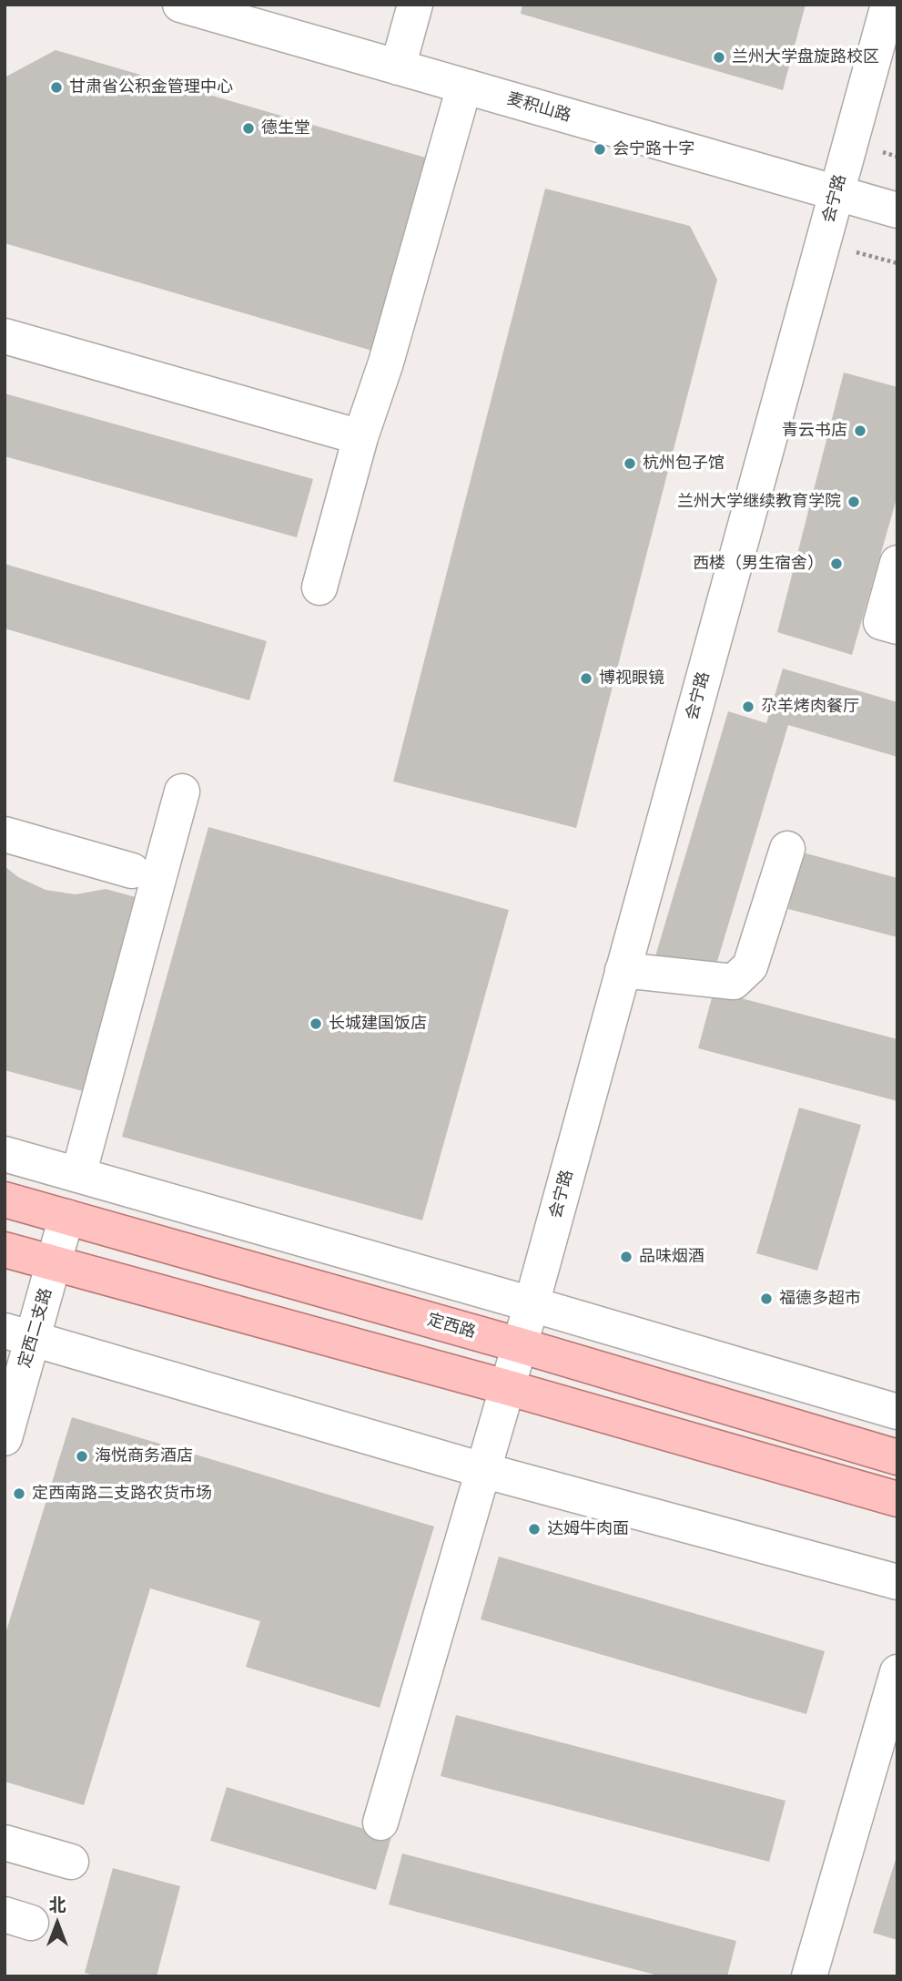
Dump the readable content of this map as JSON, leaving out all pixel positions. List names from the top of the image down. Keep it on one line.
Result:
{"streets":{"main road":["定西路"],"street":["麦积山路","会宁路","定西二支路"]},"crossings":[["麦积山路","会宁路"],["会宁路","定西路"],["定西路","定西二支路"]],"places":["兰州大学盘旋路校区","甘肃省公积金管理中心","德生堂","会宁路十字","青云书店","杭州包子馆","兰州大学继续教育学院","西楼（男生宿舍）","博视眼镜","尕羊烤肉餐厅","长城建国饭店","品味烟酒","福德多超市","海悦商务酒店","定西南路二支路农货市场","达姆牛肉面"],"north":"top"}
